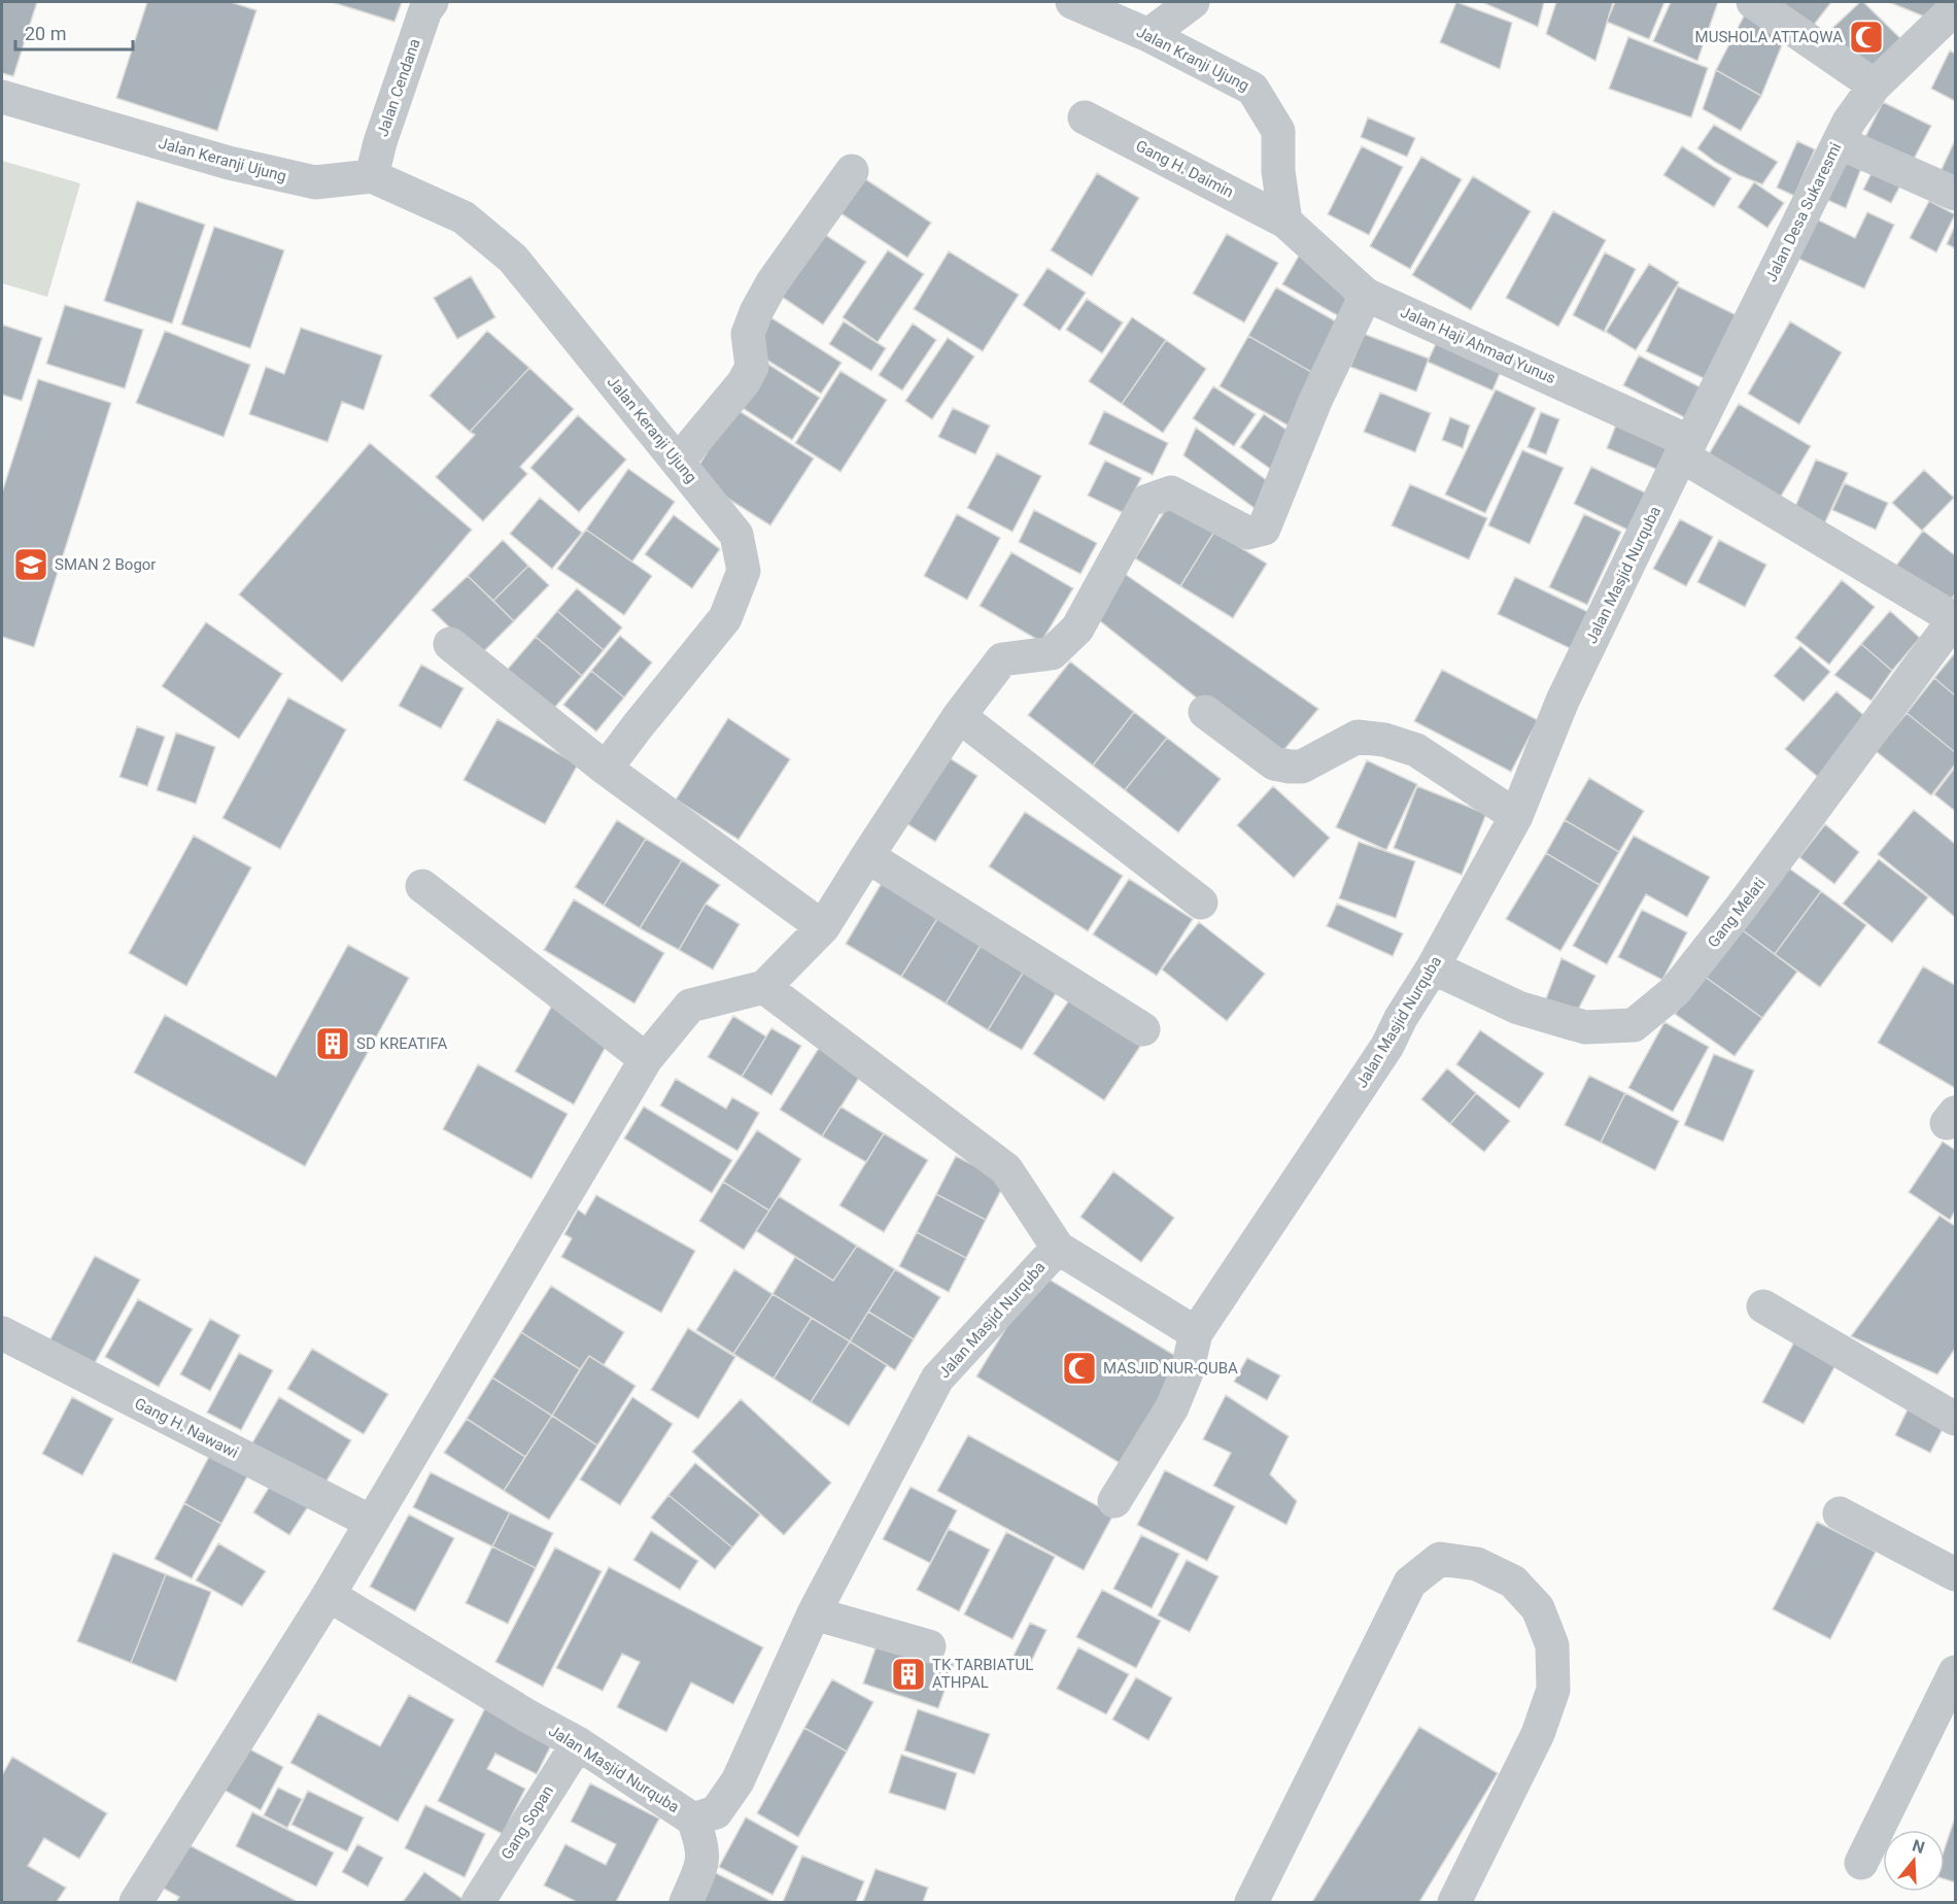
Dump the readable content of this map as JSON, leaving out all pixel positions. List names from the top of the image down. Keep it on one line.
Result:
{"streets":{"street":["Jalan Kranji Ujung","Jalan Cendana","Jalan Keranji Ujung","Gang H. Daimin","Jalan Desa Sukaresmi","Jalan Haji Ahmad Yunus","Jalan Masjid Nurquba","Gang Melati","Gang H. Nawawi","Gang Sopan"]},"crossings":[["Jalan Kranji Ujung","Gang H. Daimin"],["Jalan Kranji Ujung","Jalan Haji Ahmad Yunus"],["Jalan Cendana","Jalan Keranji Ujung"],["Gang H. Daimin","Jalan Haji Ahmad Yunus"],["Jalan Desa Sukaresmi","Jalan Haji Ahmad Yunus"],["Jalan Desa Sukaresmi","Jalan Masjid Nurquba"],["Jalan Haji Ahmad Yunus","Jalan Masjid Nurquba"],["Jalan Haji Ahmad Yunus","Gang Melati"],["Jalan Masjid Nurquba","Gang Melati"],["Jalan Masjid Nurquba","Gang Sopan"]],"places":{"mosque":["MUSHOLA ATTAQWA","MASJID NUR-QUBA"],"school or university":["SMAN 2 Bogor"],"building":["SD KREATIFA","TK TARBIATUL ATHPAL"]},"scale_bar":"20 m","north":"top"}
